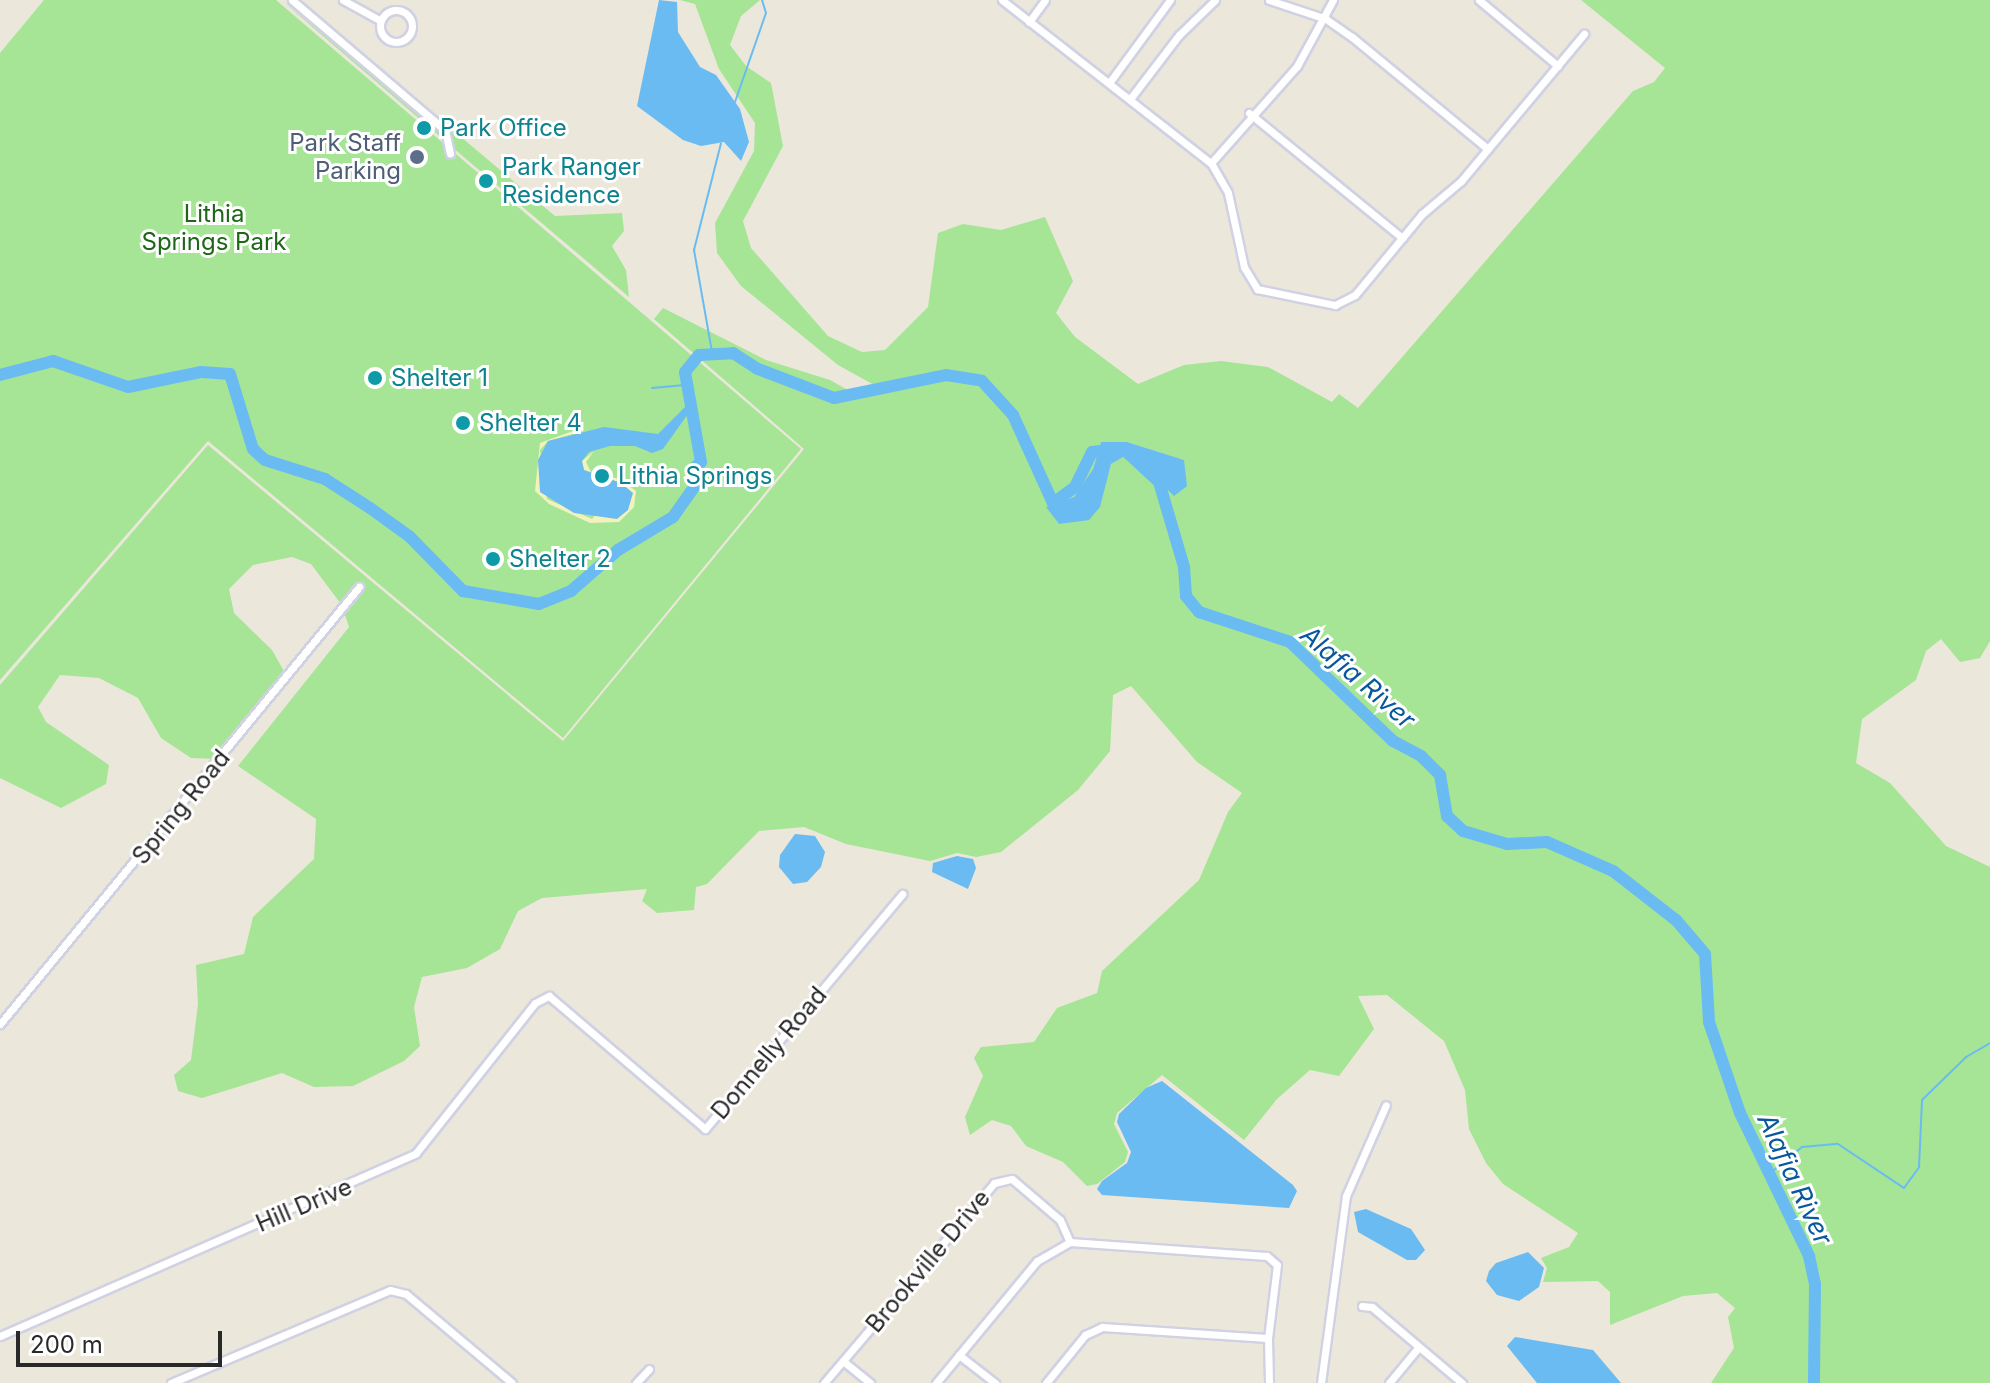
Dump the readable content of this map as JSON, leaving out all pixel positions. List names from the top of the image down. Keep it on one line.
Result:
{"streets":{"street":["Spring Road","Donnelly Road","Hill Drive","Brookville Drive"]},"crossings":[["Donnelly Road","Hill Drive"]],"water":["Alafia River"],"parks":["Lithia Springs Park"],"places":["Park Office","Park Staff Parking","Park Ranger Residence","Shelter 1","Shelter 4","Lithia Springs","Shelter 2"],"scale_bar":"200 m"}
